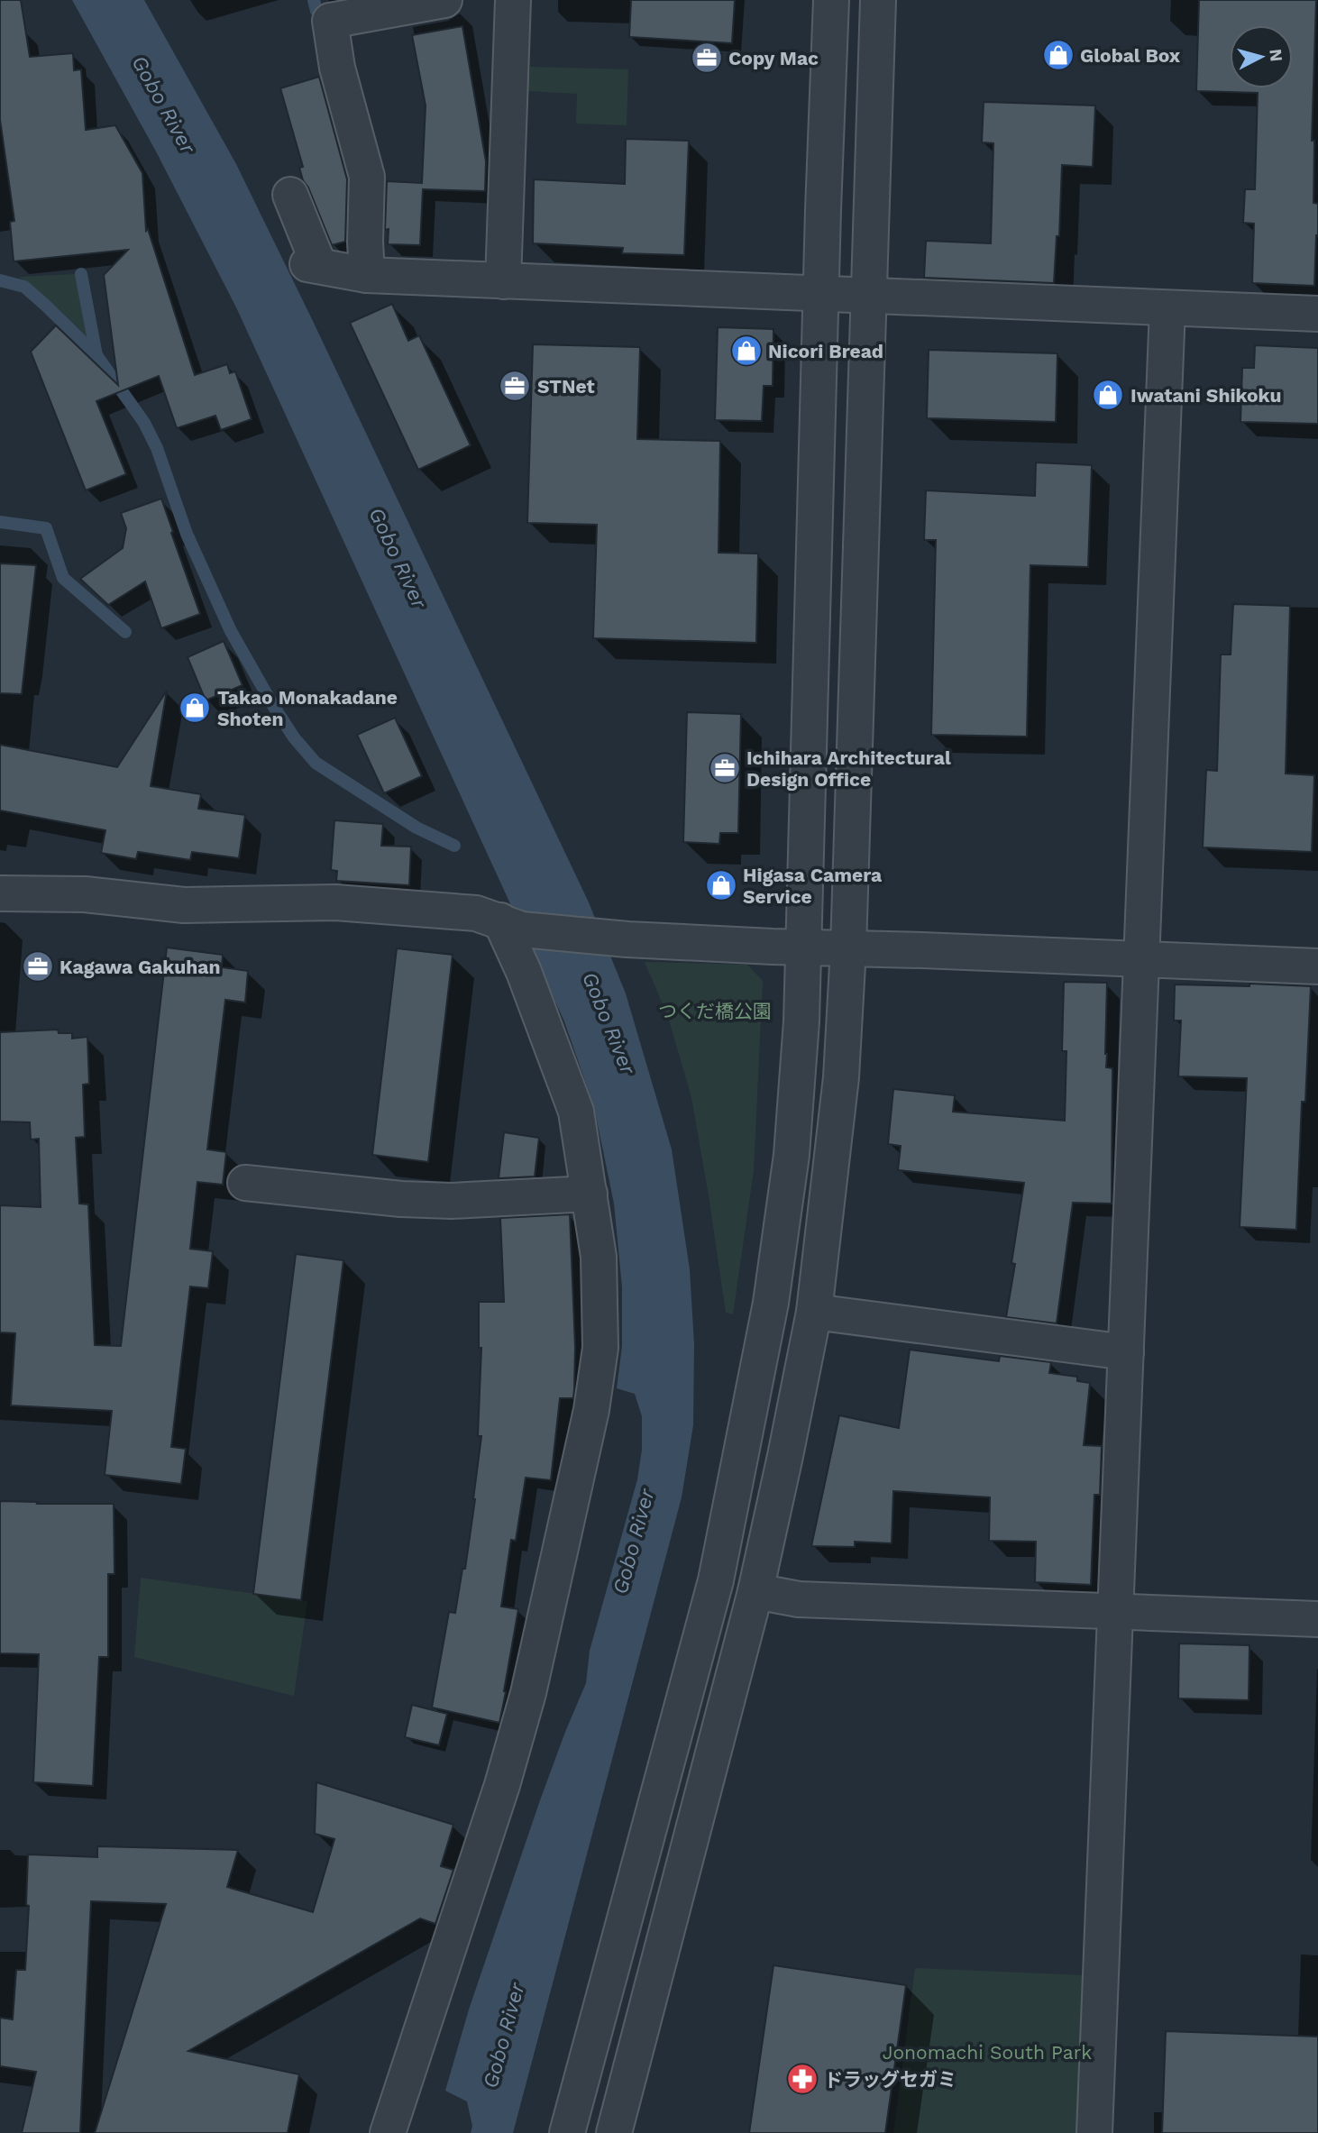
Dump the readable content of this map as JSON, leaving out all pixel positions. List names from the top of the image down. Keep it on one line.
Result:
{"water":["Gobo River"],"parks":["つくだ橋公園","Jonomachi South Park"],"places":{"shop":["Global Box","Nicori Bread","Iwatani Shikoku","Takao Monakadane Shoten","Higasa Camera Service"],"office":["Copy Mac","STNet","Ichihara Architectural Design Office","Kagawa Gakuhan"],"pharmacy":["ドラッグセガミ"]},"north":"right"}
